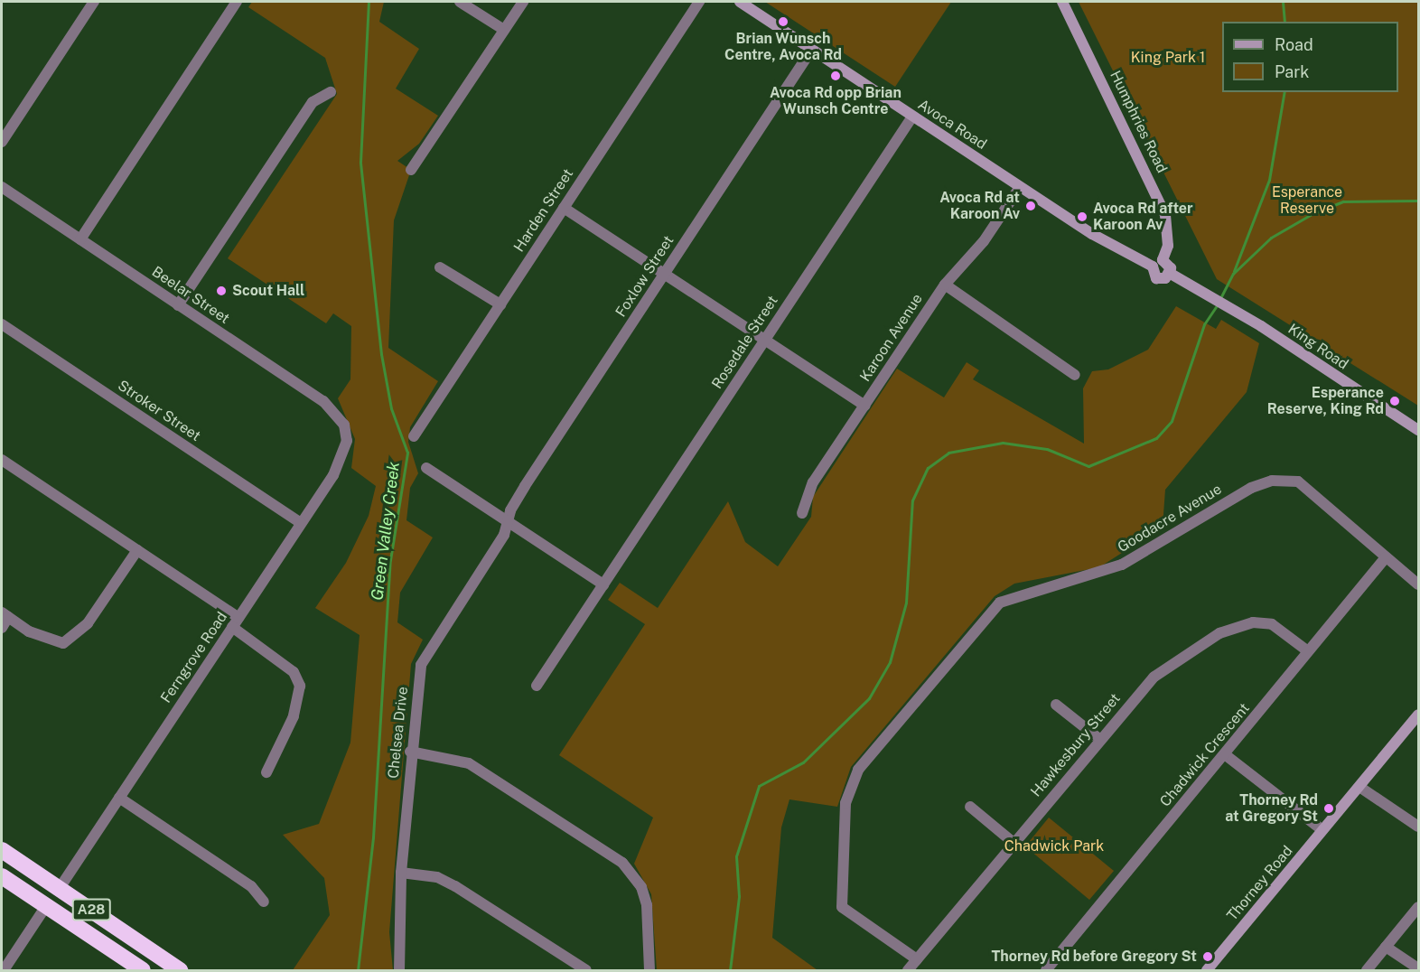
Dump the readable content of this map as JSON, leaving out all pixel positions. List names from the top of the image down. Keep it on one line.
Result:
{"streets":{"highway":["A28"],"main road":["Humphries Road","Avoca Road","King Road","Thorney Road"],"street":["Harden Street","Foxlow Street","Beelar Street","Karoon Avenue","Rosedale Street","Stroker Street","Goodacre Avenue","Ferngrove Road","Chelsea Drive","Hawkesbury Street","Chadwick Crescent"]},"crossings":[["Humphries Road","Avoca Road"],["Avoca Road","Foxlow Street"],["Avoca Road","Karoon Avenue"],["Avoca Road","Rosedale Street"],["Avoca Road","King Road"],["Foxlow Street","Chelsea Drive"],["Beelar Street","Ferngrove Road"],["Stroker Street","Ferngrove Road"],["Goodacre Avenue","Hawkesbury Street"],["Goodacre Avenue","Chadwick Crescent"],["Ferngrove Road","A28"],["Hawkesbury Street","Chadwick Crescent"]],"water":["Green Valley Creek"],"parks":["King Park 1","Esperance Reserve","Chadwick Park"],"places":["Brian Wunsch Centre, Avoca Rd","Avoca Rd opp Brian Wunsch Centre","Avoca Rd at Karoon Av","Avoca Rd after Karoon Av","Scout Hall","Esperance Reserve, King Rd","Thorney Rd at Gregory St","Thorney Rd before Gregory St"],"legend":["Road","Park"]}
